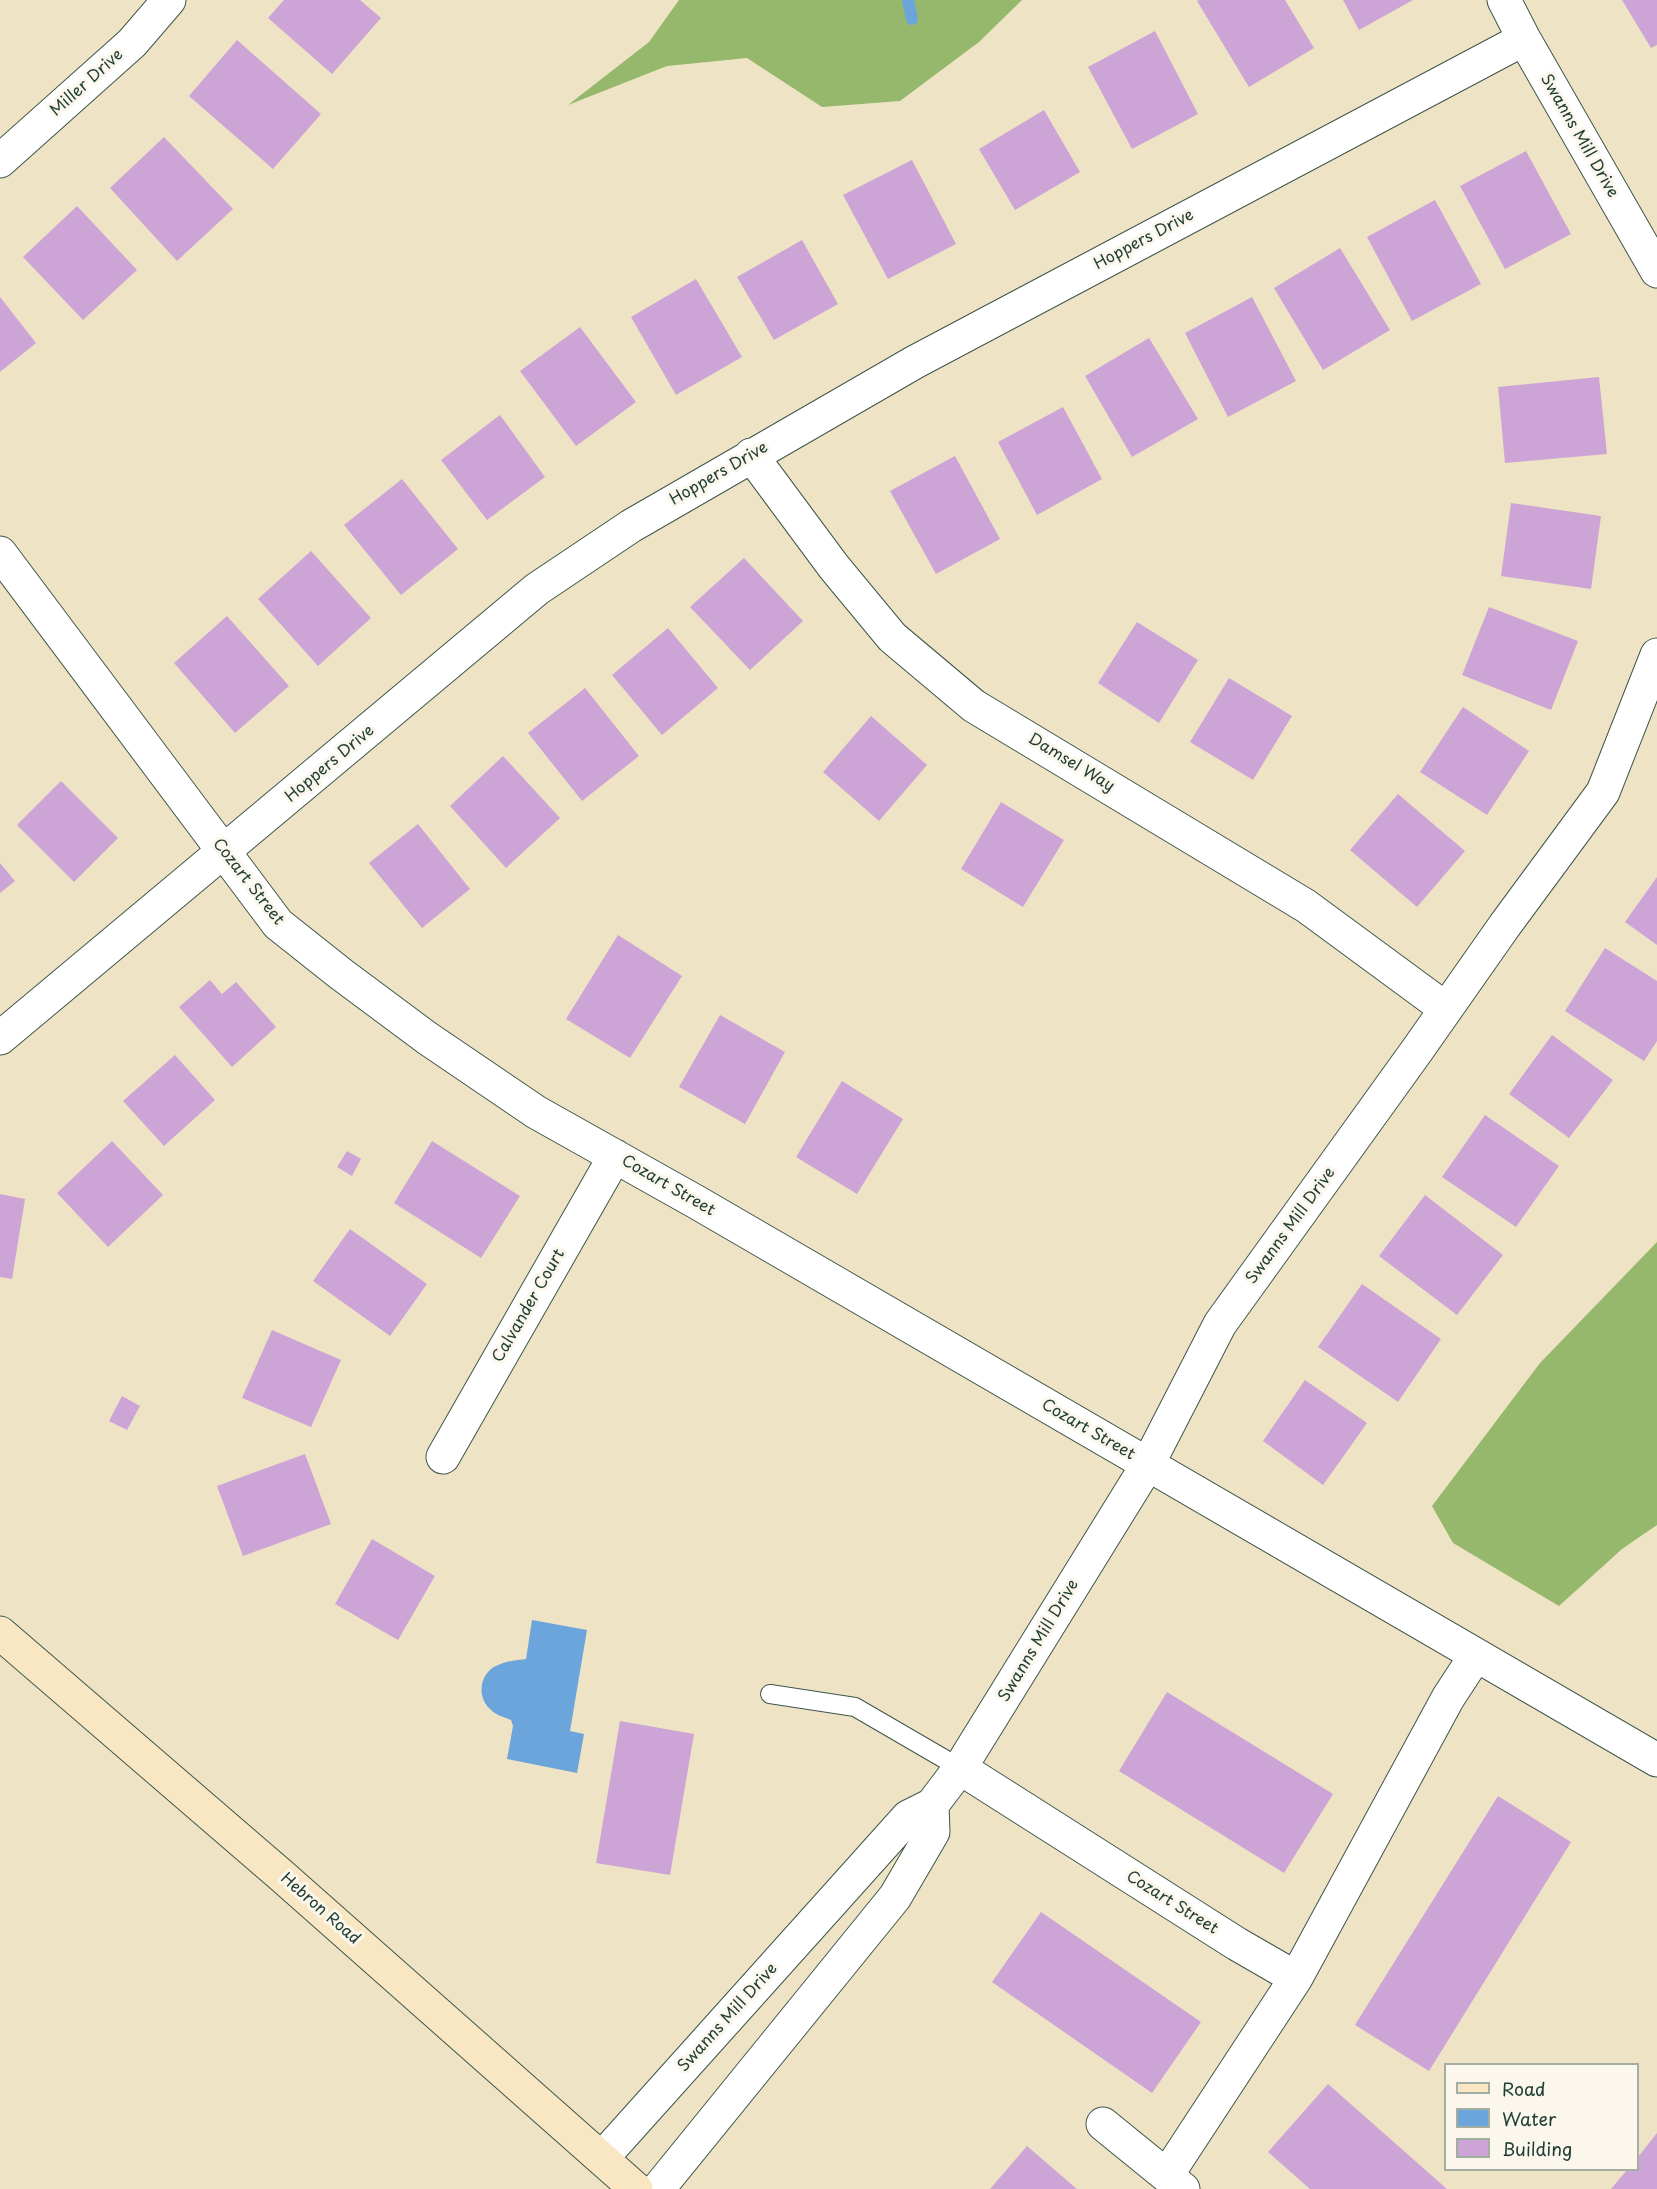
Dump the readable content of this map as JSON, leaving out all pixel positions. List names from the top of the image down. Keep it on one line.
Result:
{"streets":{"street":["Miller Drive","Swanns Mill Drive","Hoppers Drive","Damsel Way","Cozart Street","Calvander Court","Hebron Road"]},"crossings":[["Swanns Mill Drive","Hoppers Drive"],["Swanns Mill Drive","Damsel Way"],["Swanns Mill Drive","Cozart Street"],["Swanns Mill Drive","Hebron Road"],["Hoppers Drive","Damsel Way"],["Hoppers Drive","Cozart Street"],["Cozart Street","Calvander Court"]],"legend":["Road","Water","Building"]}
